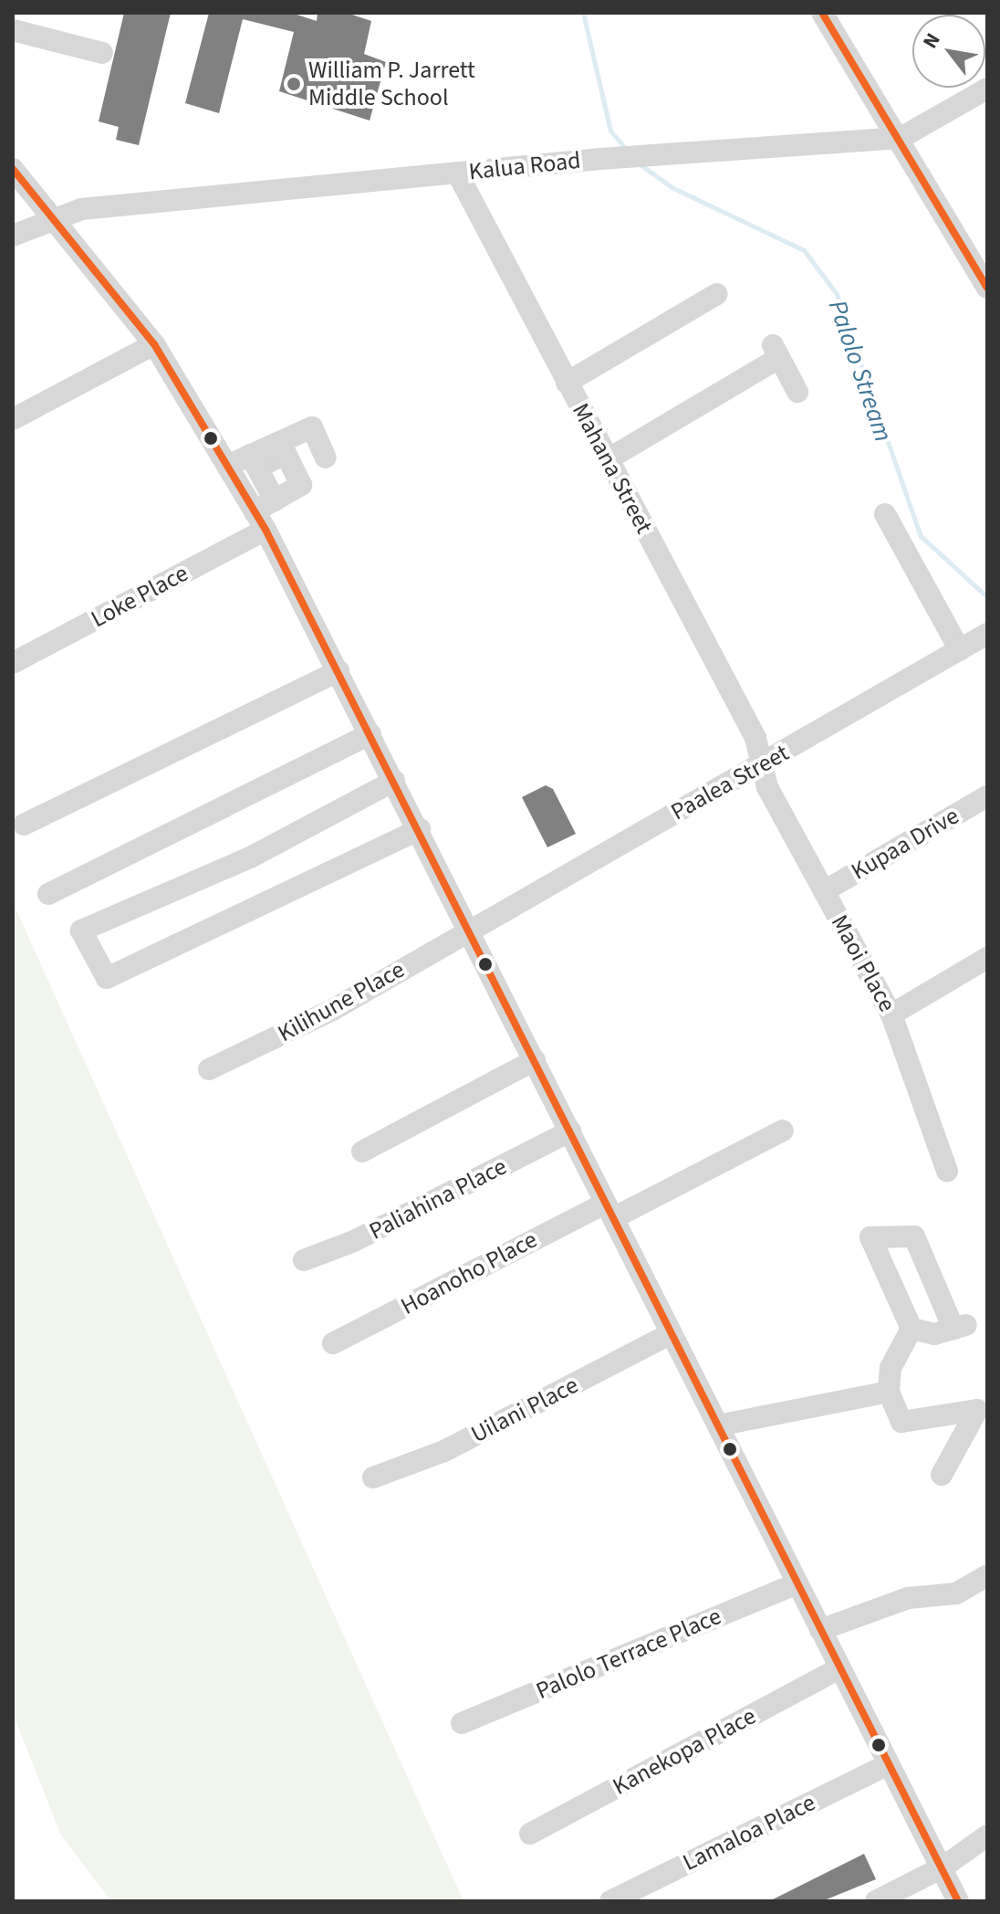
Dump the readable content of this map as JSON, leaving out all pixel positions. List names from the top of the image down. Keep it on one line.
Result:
{"streets":{"street":["Kalua Road","Mahana Street","Loke Place","Paalea Street","Kupaa Drive","Maoi Place","Kilihune Place","Paliahina Place","Hoanoho Place","Uilani Place","Palolo Terrace Place","Kanekopa Place","Lamaloa Place"]},"crossings":[["Kalua Road","Mahana Street"],["Mahana Street","Paalea Street"],["Mahana Street","Maoi Place"],["Paalea Street","Maoi Place"],["Paalea Street","Kilihune Place"],["Kupaa Drive","Maoi Place"]],"water":["Palolo Stream"],"places":["William P. Jarrett Middle School"],"north":"top left"}
